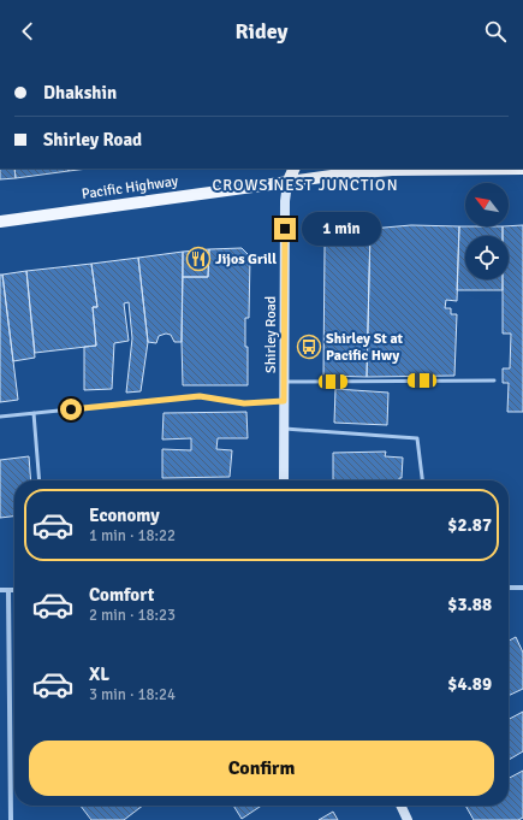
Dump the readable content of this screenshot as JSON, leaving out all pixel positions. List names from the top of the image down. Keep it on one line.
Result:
{"streets":{"main road":["Pacific Highway","Shirley Road"]},"crossings":[["Pacific Highway","Shirley Road"]],"districts":["CROWS NEST JUNCTION"],"places":{"restaurant":["Jijos Grill"],"bus stop":["Shirley St at Pacific Hwy"]},"north":"top left","page":{"header":"Ridey","banner":["Dhakshin","Shirley Road"],"bubble":"1 min","list":[{"name":"Economy","note":"1 min · 18:22","value":"$2.87"},{"name":"Comfort","note":"2 min · 18:23","value":"$3.88"},{"name":"XL","note":"3 min · 18:24","value":"$4.89"}],"buttons":"Confirm"}}
